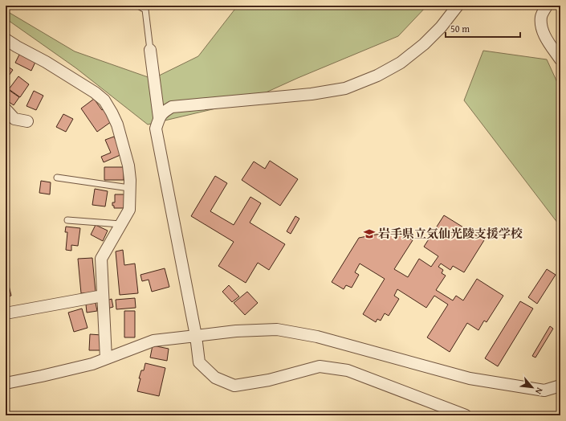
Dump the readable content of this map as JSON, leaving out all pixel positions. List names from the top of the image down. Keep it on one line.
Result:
{"places":{"school or university":["岩手県立気仙光陵支援学校"]},"scale_bar":"50 m","north":"bottom right"}
